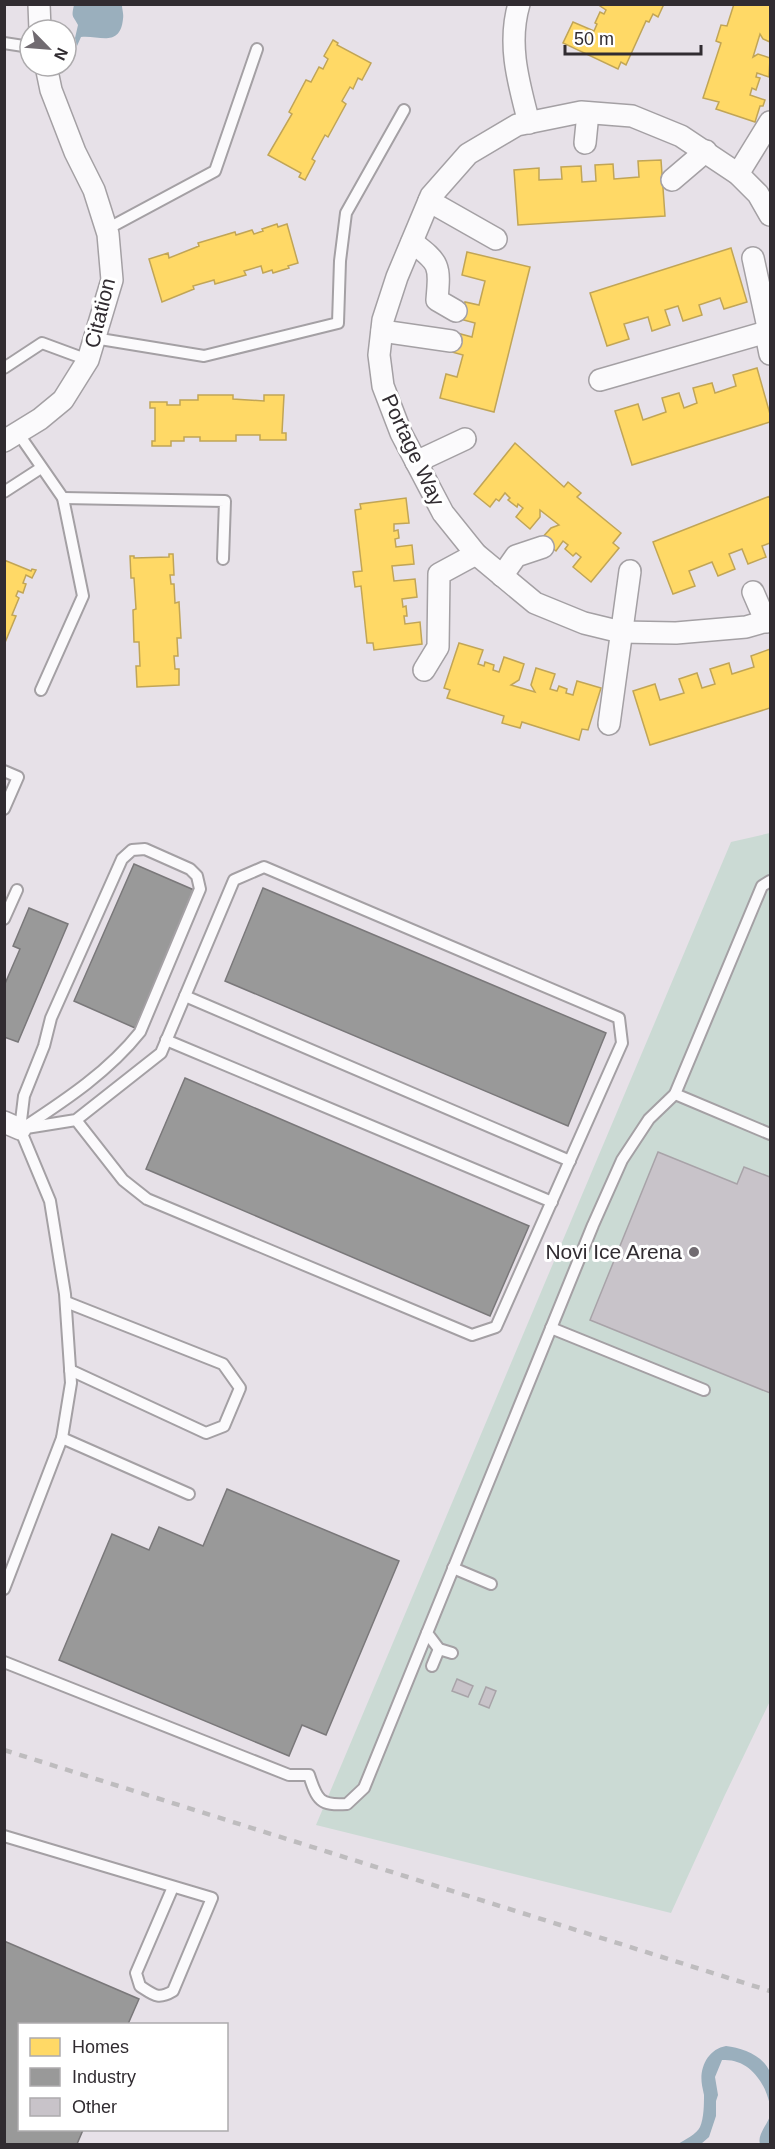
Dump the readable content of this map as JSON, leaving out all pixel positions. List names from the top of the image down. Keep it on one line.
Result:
{"streets":{"street":["Citation","Portage Way"]},"places":["Novi Ice Arena"],"legend":["Homes","Industry","Other"],"scale_bar":"50 m","north":"bottom right"}
